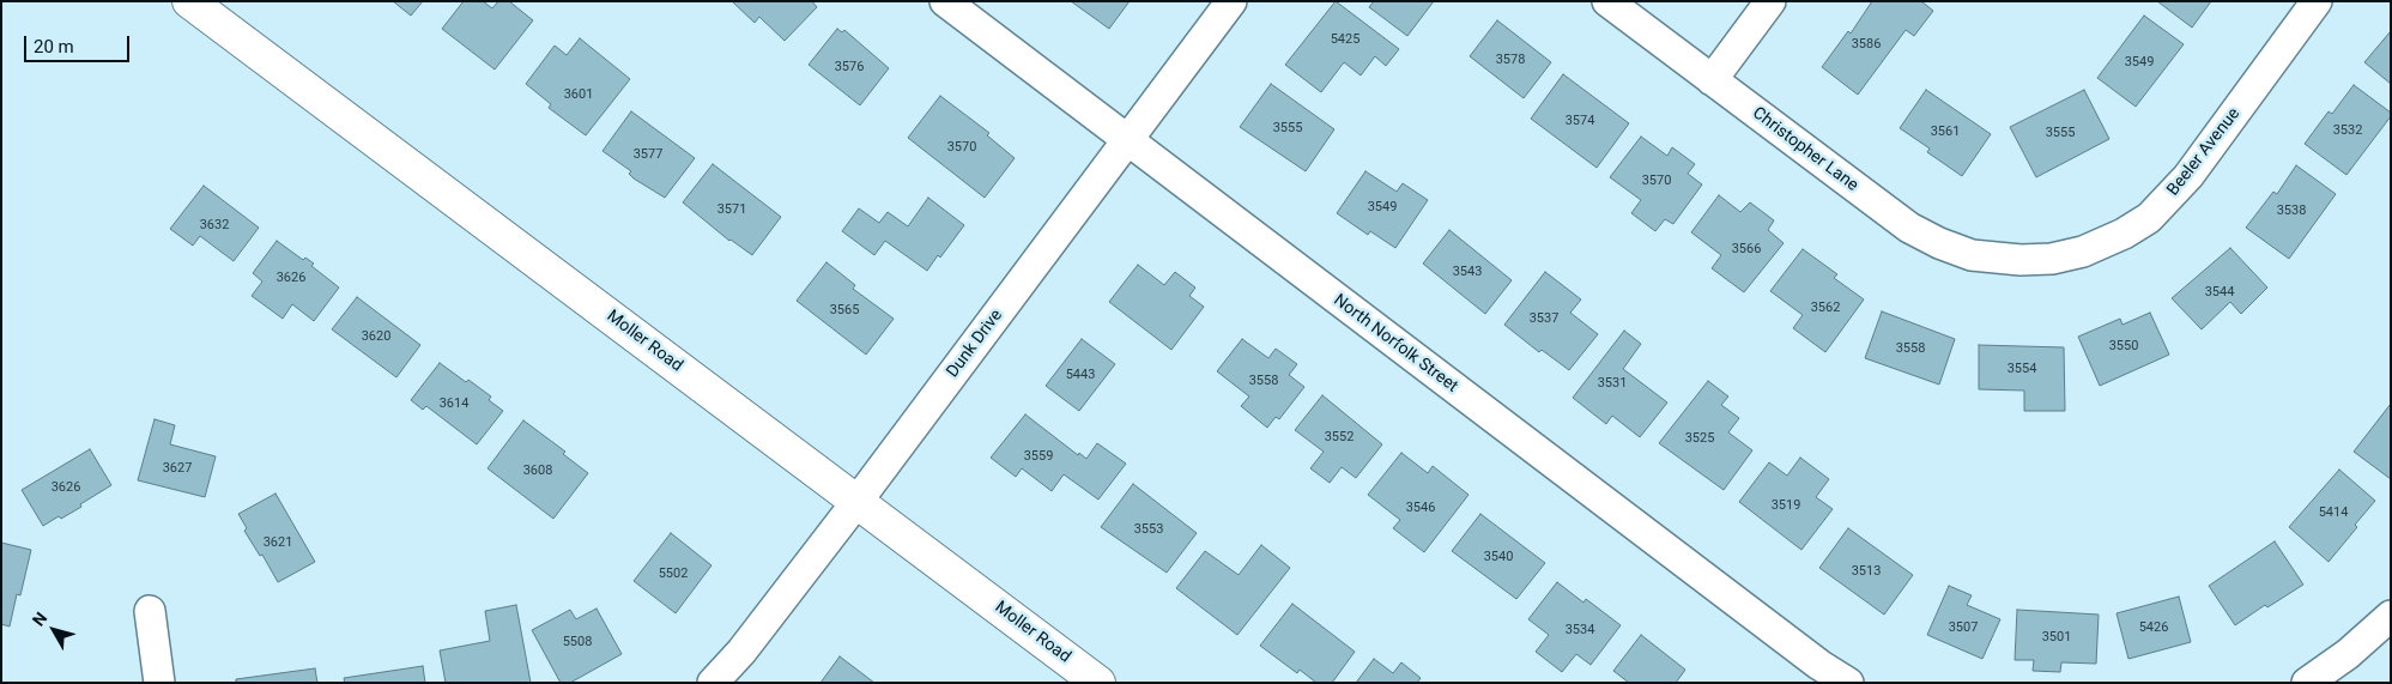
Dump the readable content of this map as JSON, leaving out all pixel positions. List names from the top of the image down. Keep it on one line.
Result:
{"streets":{"main road":["Moller Road"],"street":["Christopher Lane","Beeler Avenue","Dunk Drive","North Norfolk Street"]},"crossings":[["Christopher Lane","Beeler Avenue"],["Moller Road","Dunk Drive"],["Dunk Drive","North Norfolk Street"]],"house_numbers":["5425","3586","3578","3549","3576","3601","3574","3555","3532","3561","3555","3570","3577","3570","3549","3571","3538","3632","3566","3543","3626","3544","3562","3565","3537","3620","3550","3558","3554","5443","3558","3531","3614","3552","3525","3559","3627","3608","3626","3519","3546","5414","3553","3621","3540","3513","5502","3507","5426","3534","3501","5508"],"scale_bar":"20 m","north":"top left"}
